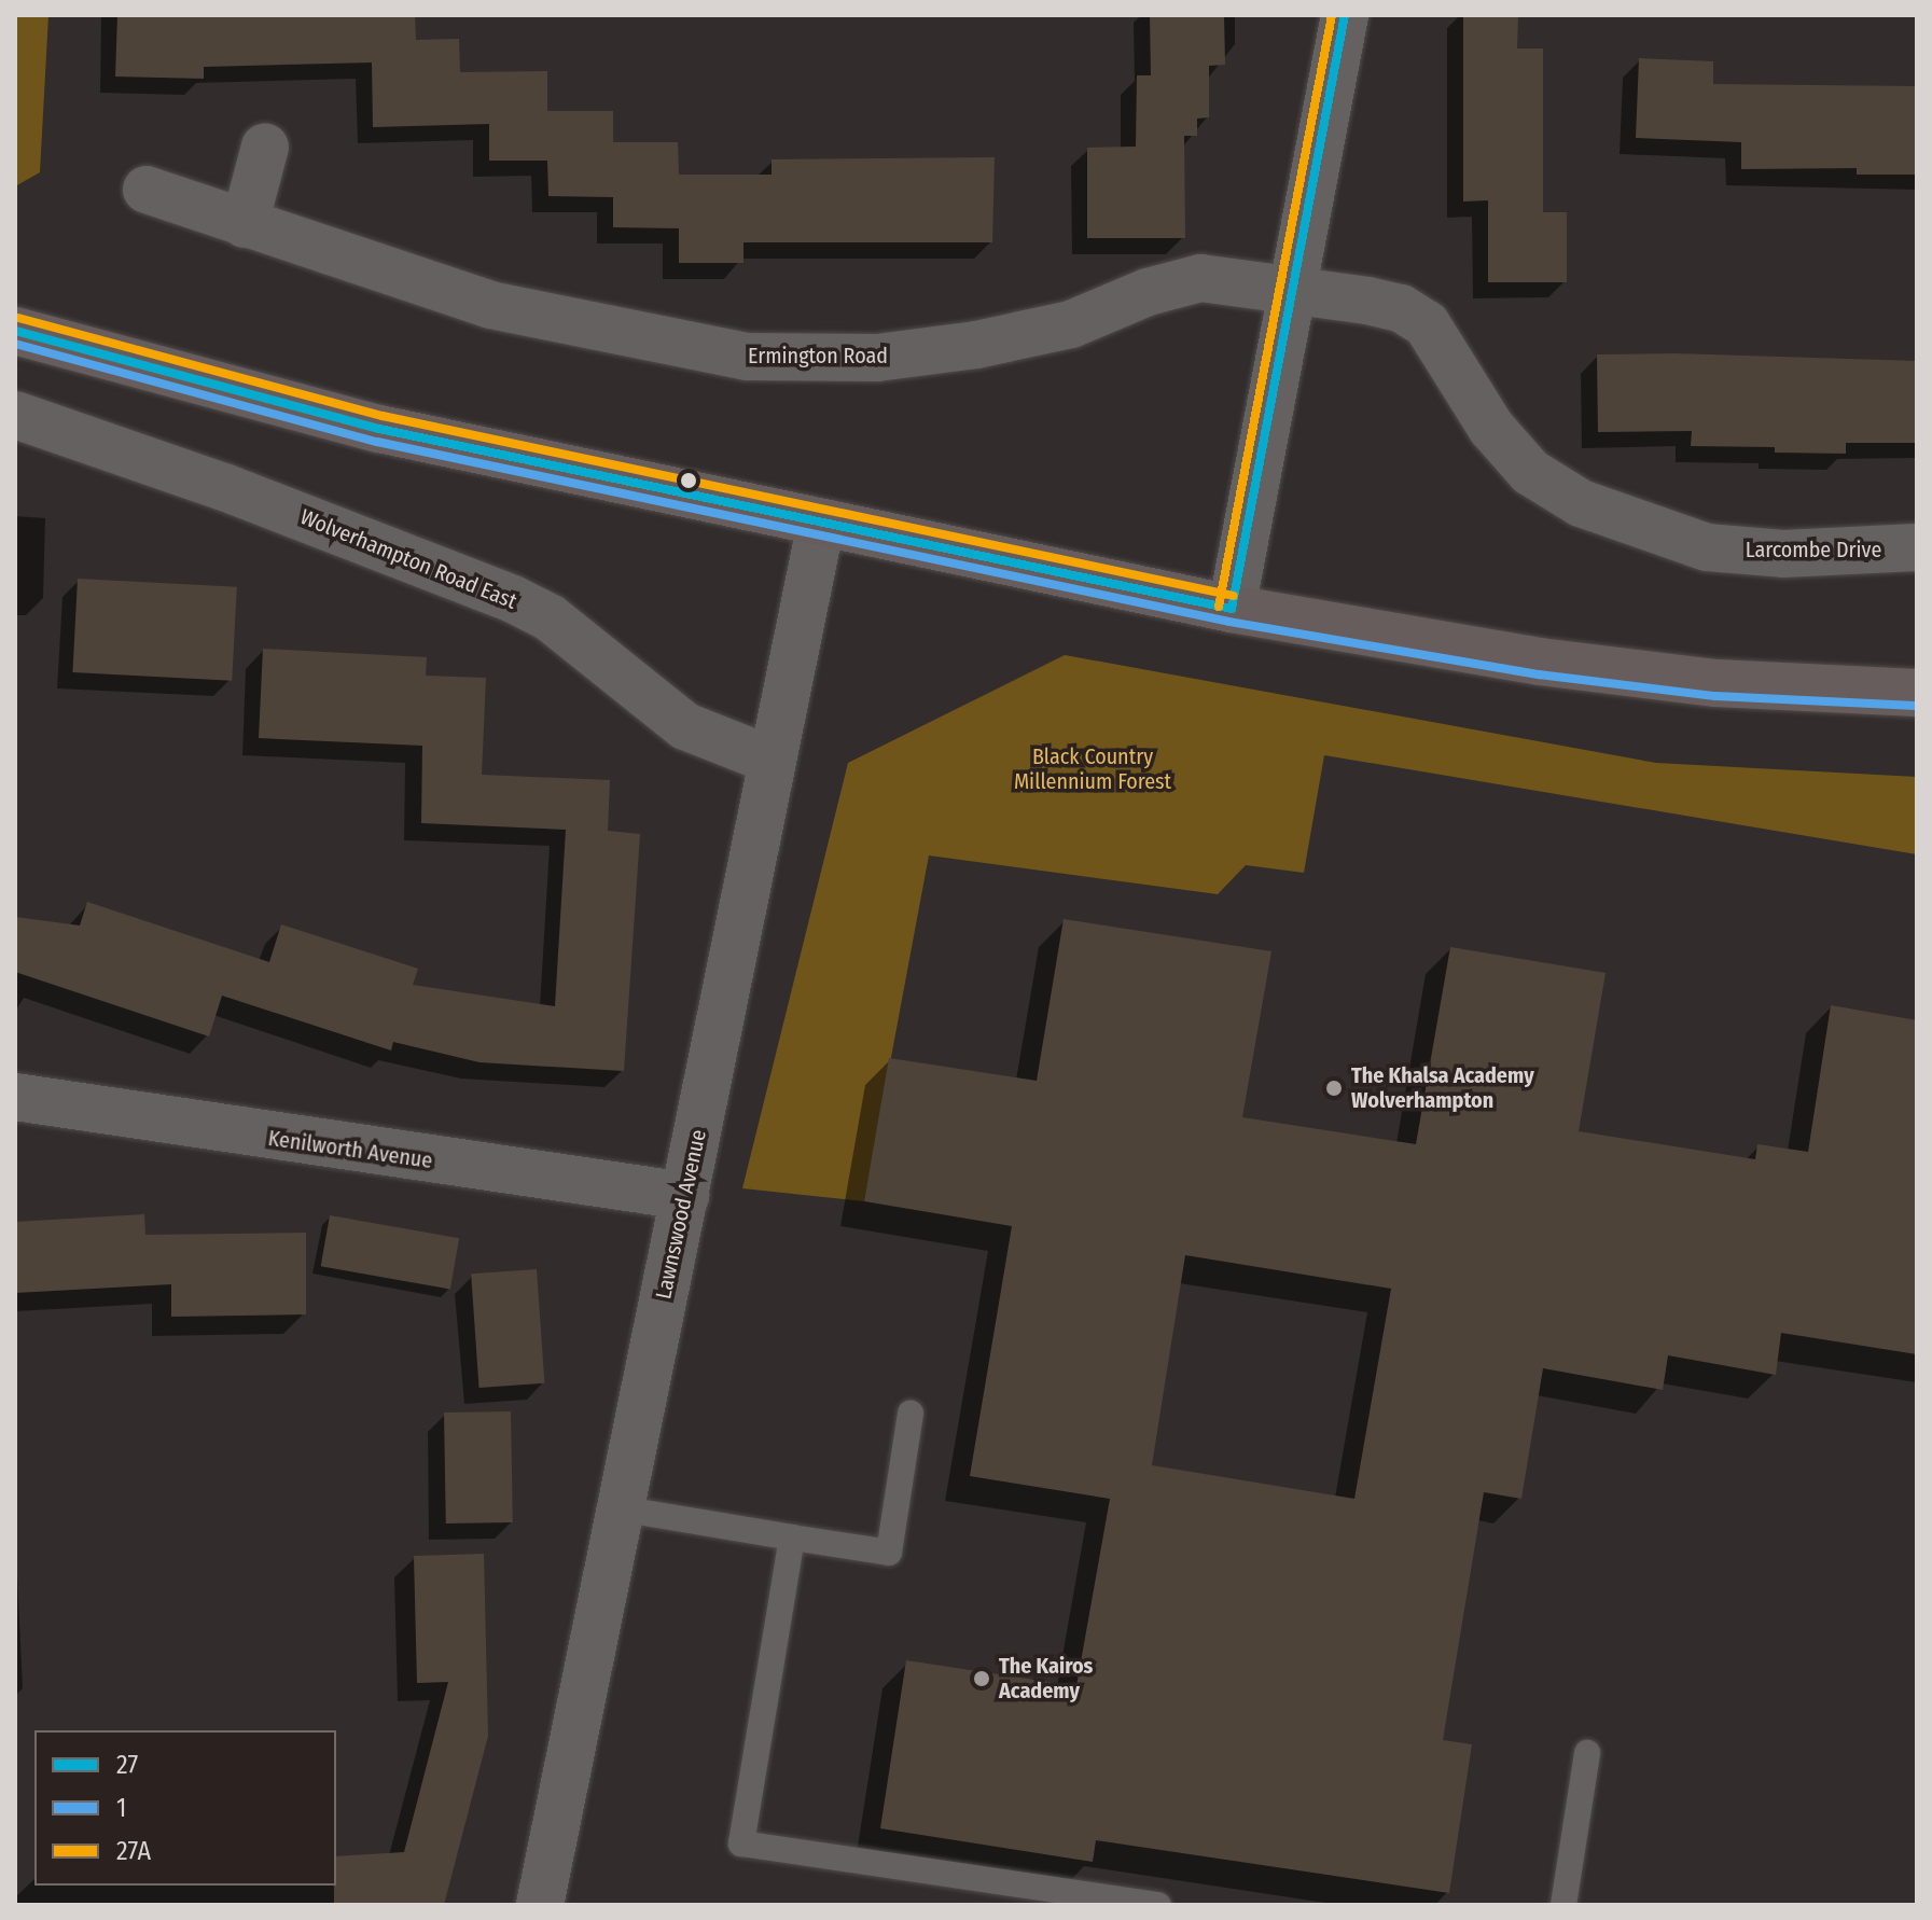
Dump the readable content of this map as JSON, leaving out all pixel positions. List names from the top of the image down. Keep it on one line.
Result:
{"streets":{"street":["Ermington Road","Larcombe Drive","Wolverhampton Road East","Kenilworth Avenue","Lawnswood Avenue"]},"crossings":[["Ermington Road","Larcombe Drive"],["Wolverhampton Road East","Lawnswood Avenue"],["Kenilworth Avenue","Lawnswood Avenue"]],"parks":["Black Country Millennium Forest"],"places":["The Khalsa Academy Wolverhampton","The Kairos Academy"],"lines":["transit line 27","transit line 27A","transit line 1"],"legend":["27","1","27A"]}
